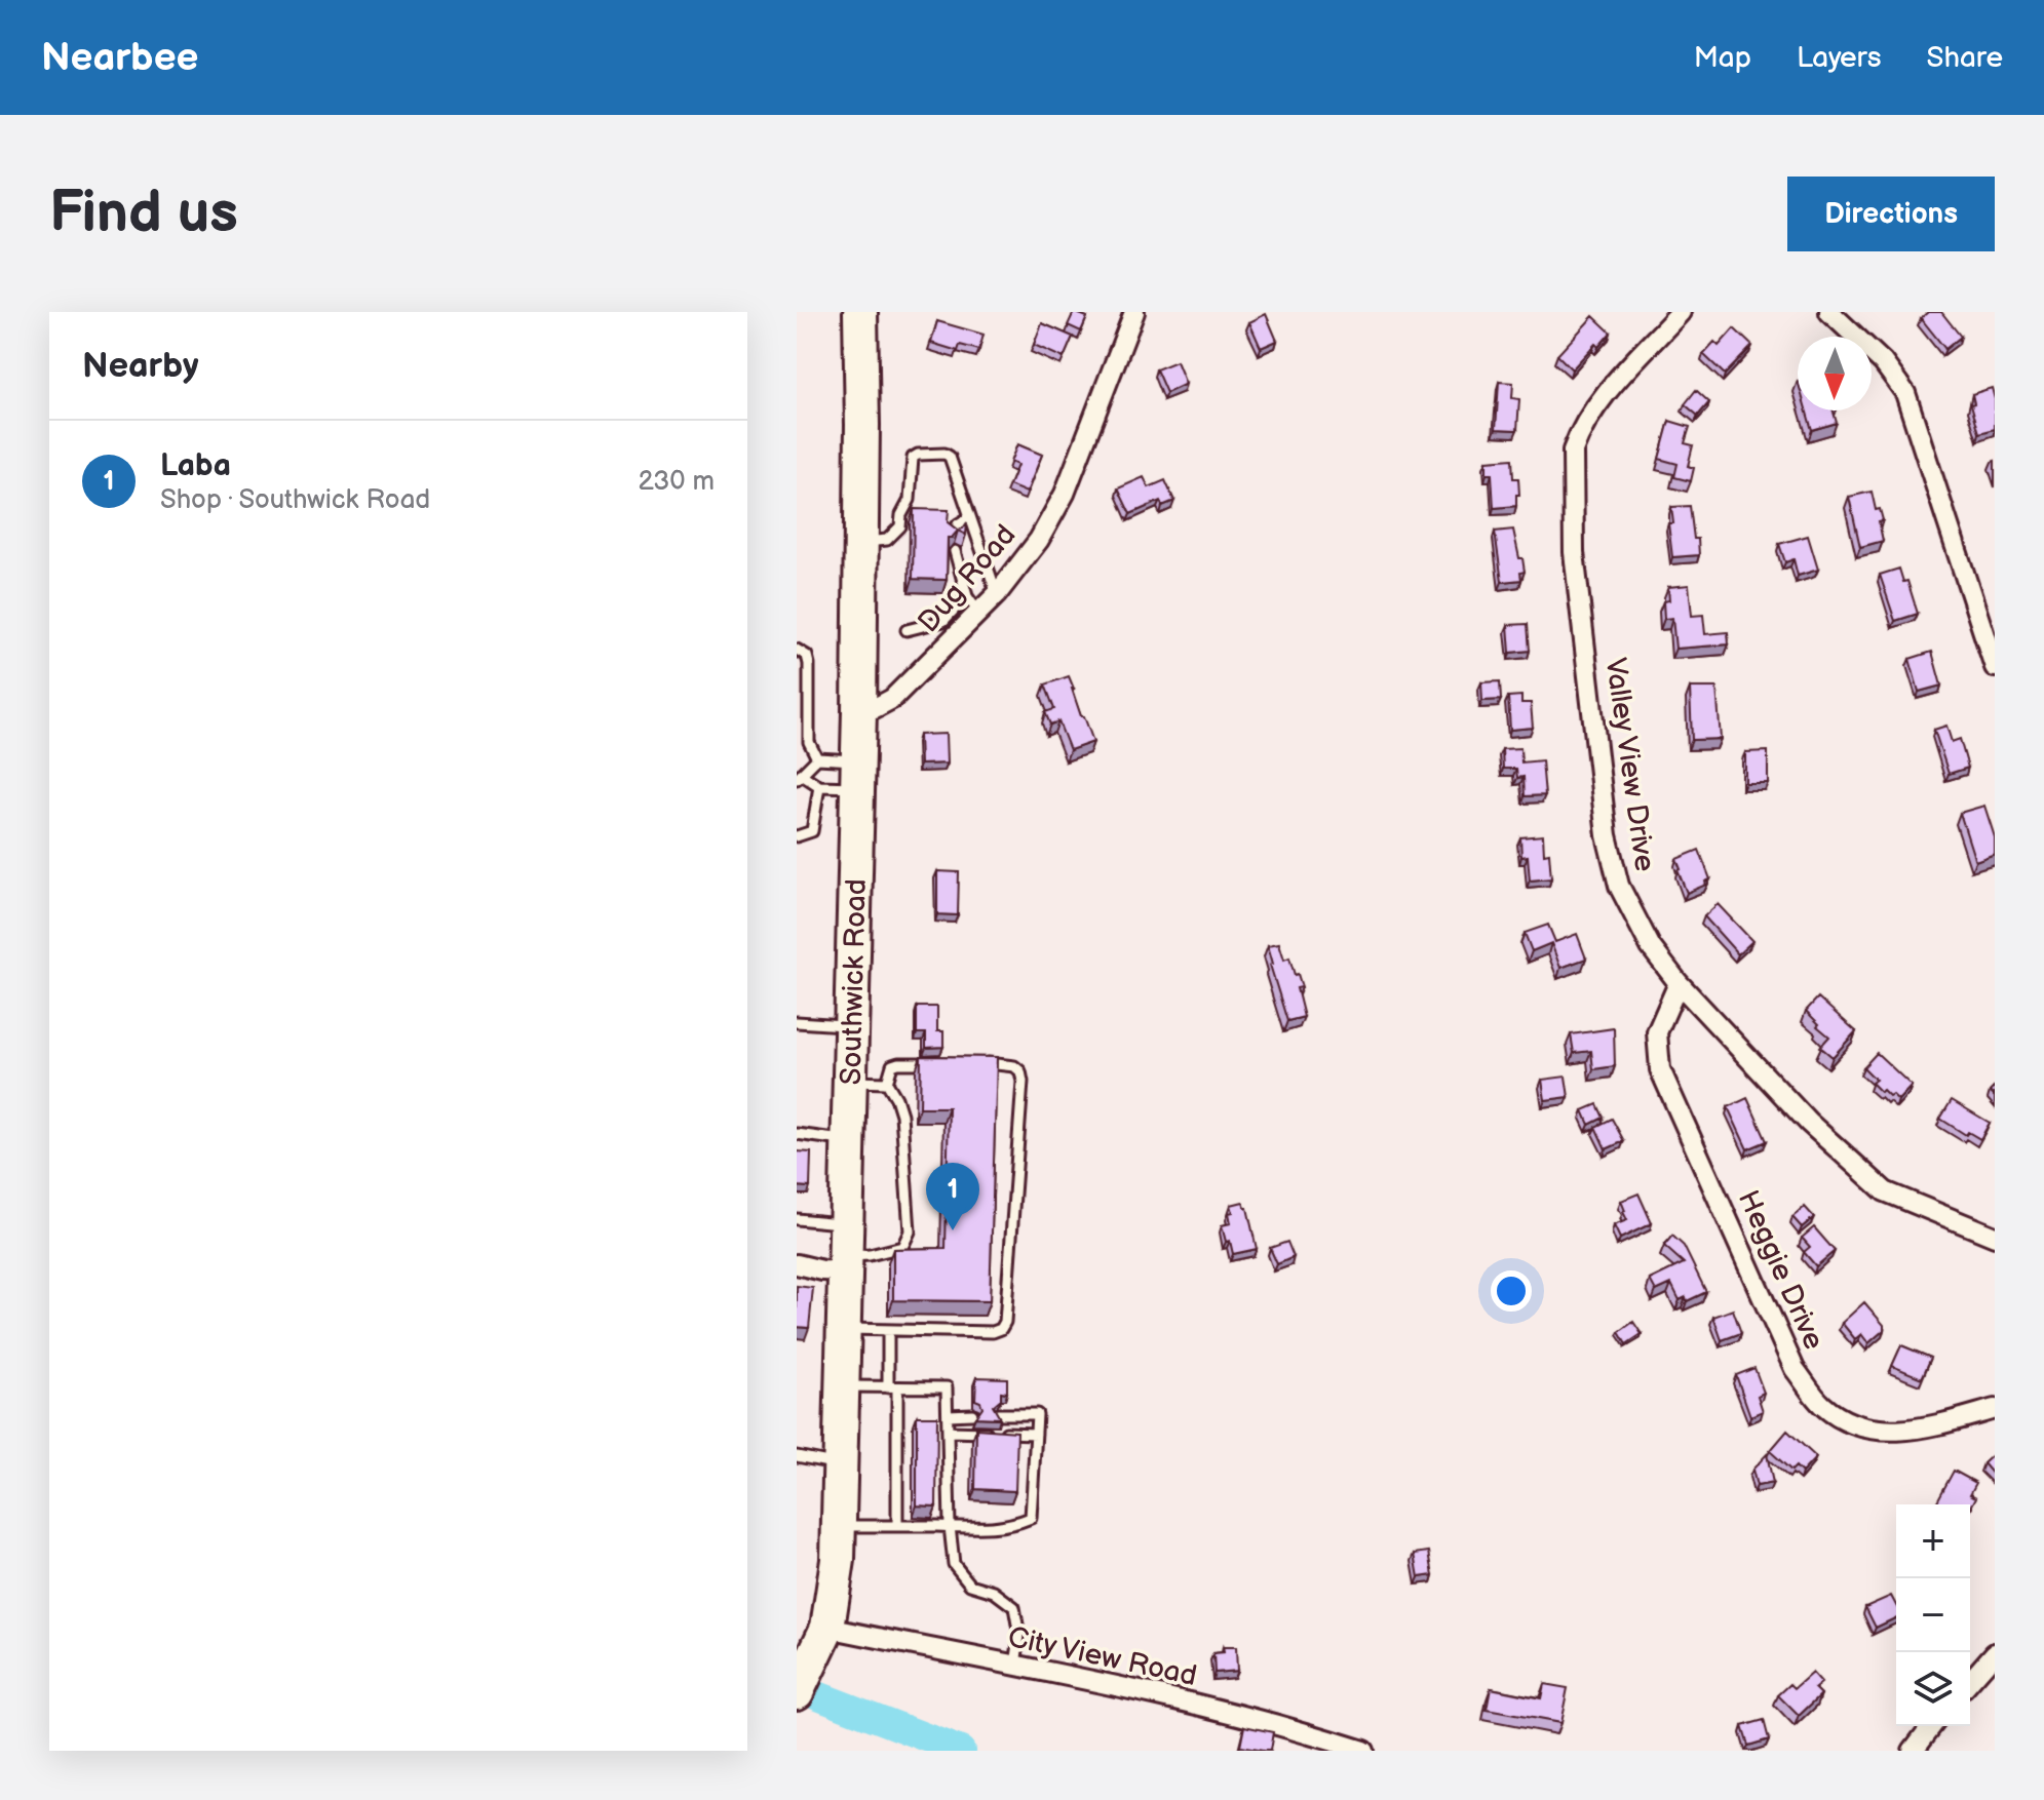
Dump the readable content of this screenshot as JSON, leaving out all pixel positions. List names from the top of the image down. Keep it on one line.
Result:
{"streets":{"highway":["Southwick Road"],"street":["Dug Road","Valley View Drive","Heggie Drive","City View Road"]},"crossings":[["Dug Road","Southwick Road"],["Valley View Drive","Heggie Drive"],["Southwick Road","City View Road"]],"north":"bottom","page":{"header":"Nearbee","nav":["Map","Layers","Share"],"buttons":"Directions","title":"Find us","heading":"Nearby","list":[{"mark":"1","name":"Laba","note":"Shop · Southwick Road","value":"230 m"}],"pins":"1","map_buttons":["+","−"]}}
